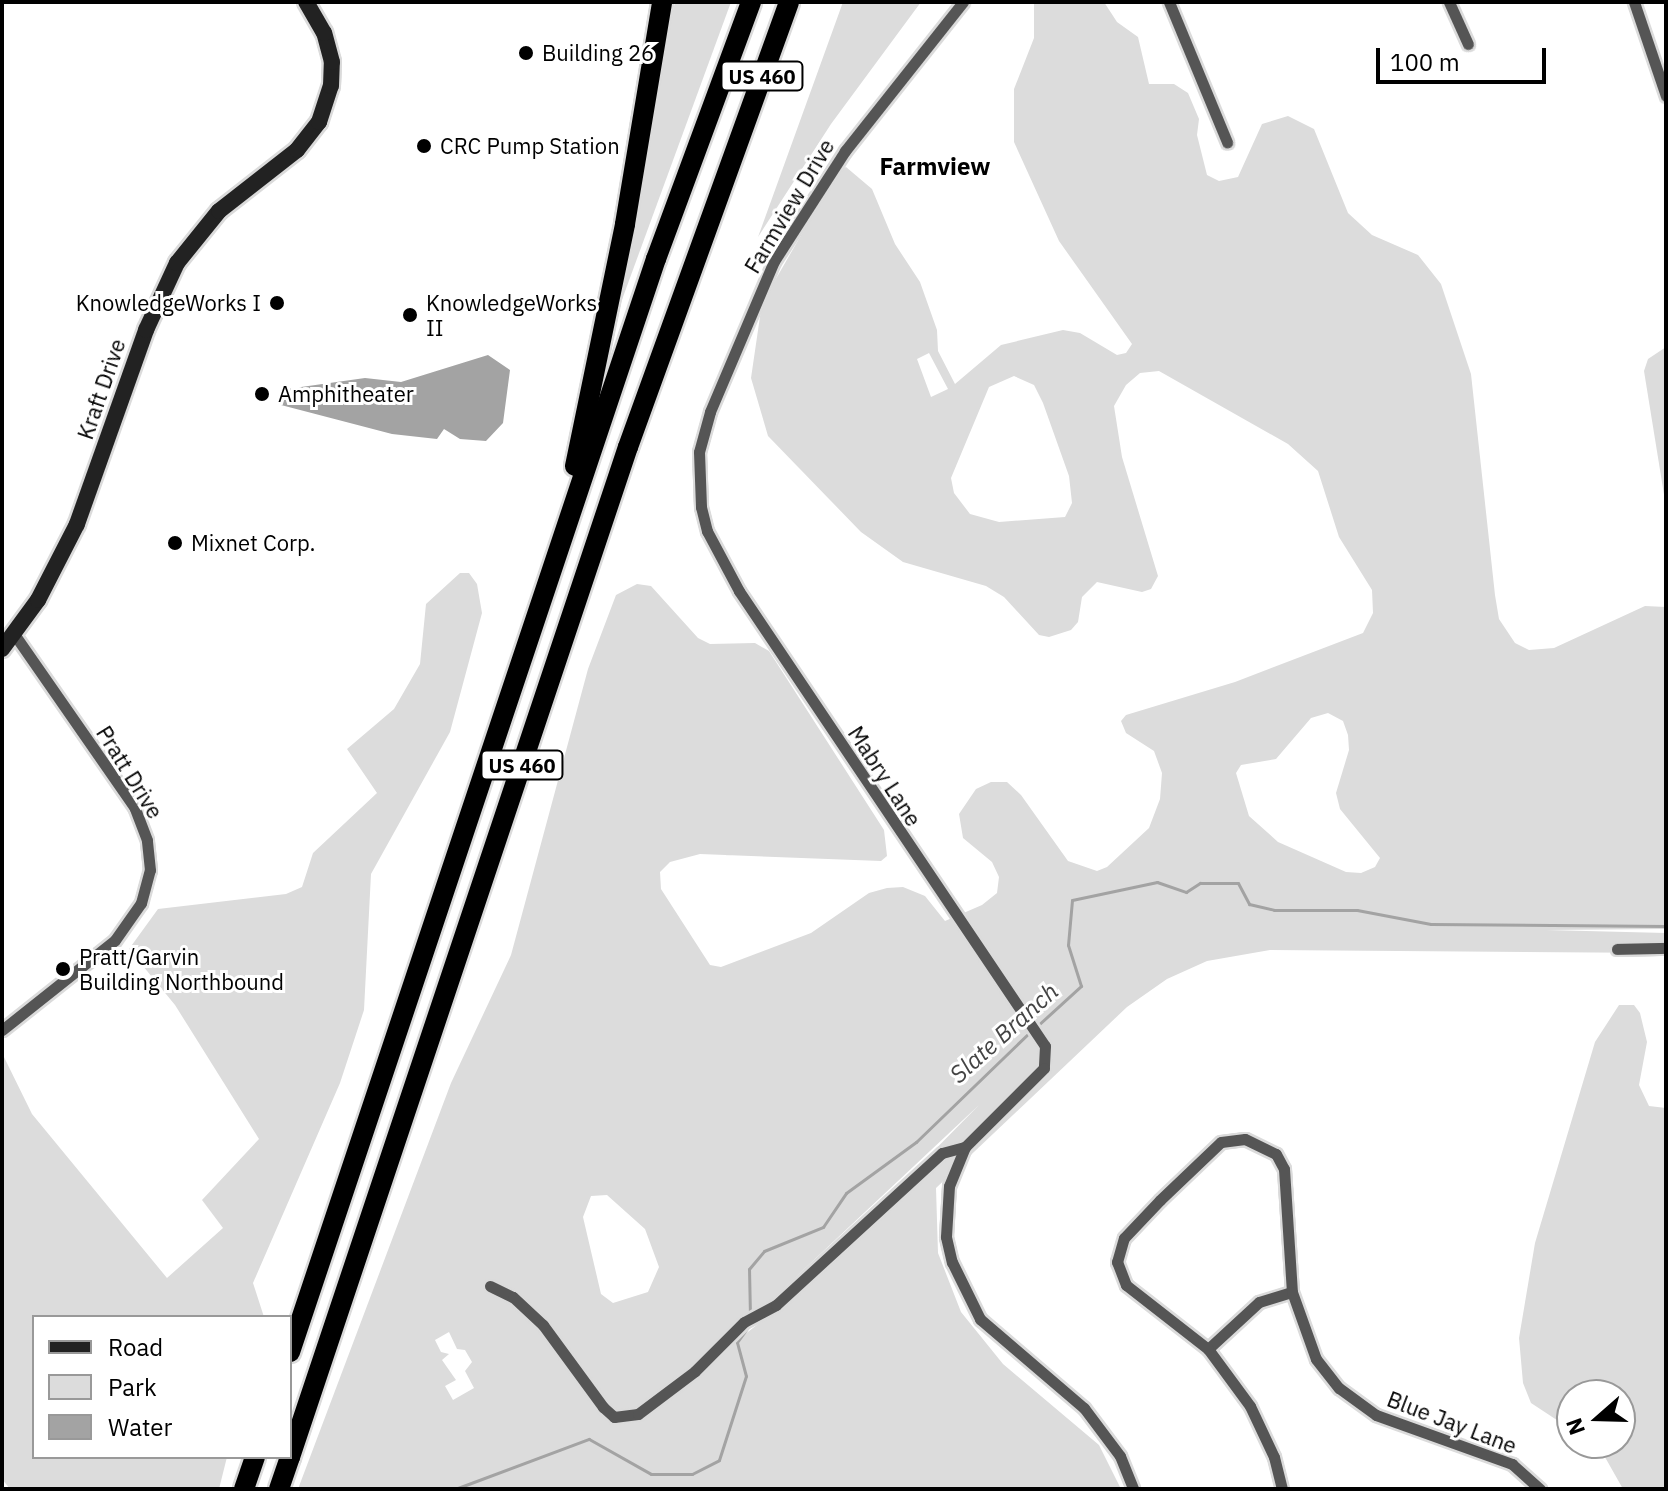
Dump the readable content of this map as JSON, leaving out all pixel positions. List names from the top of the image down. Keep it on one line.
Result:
{"streets":{"highway":["US 460"],"street":["Farmview Drive","Kraft Drive","Pratt Drive","Mabry Lane","Blue Jay Lane"]},"crossings":[["Farmview Drive","Mabry Lane"],["Kraft Drive","Pratt Drive"]],"districts":["Farmview"],"water":["Slate Branch"],"places":["Building 26","CRC Pump Station","KnowledgeWorks I","KnowledgeWorks II","Amphitheater","Mixnet Corp.","Pratt/Garvin Building Northbound"],"legend":["Road","Park","Water"],"scale_bar":"100 m","north":"left"}
